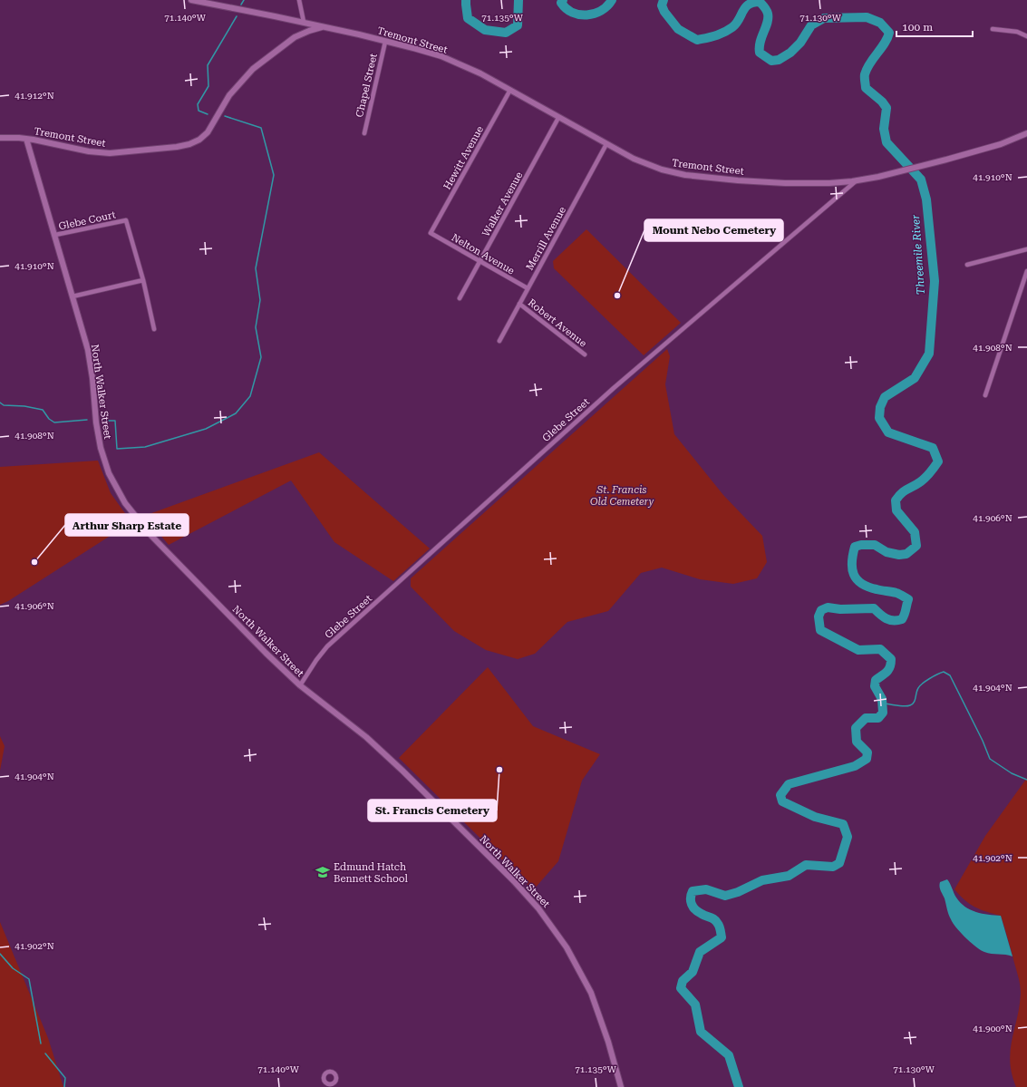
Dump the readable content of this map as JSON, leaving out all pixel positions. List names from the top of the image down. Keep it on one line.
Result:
{"streets":{"main road":["Tremont Street","North Walker Street"],"street":["Chapel Street","Hewitt Avenue","Walker Avenue","Glebe Court","Merrill Avenue","Nelton Avenue","Robert Avenue","Glebe Street"]},"crossings":[["Tremont Street","Chapel Street"],["Tremont Street","Hewitt Avenue"],["Tremont Street","Walker Avenue"],["Tremont Street","Merrill Avenue"],["Tremont Street","North Walker Street"],["Tremont Street","Glebe Street"],["Hewitt Avenue","Nelton Avenue"],["Walker Avenue","Nelton Avenue"],["Glebe Court","North Walker Street"],["Merrill Avenue","Nelton Avenue"],["Merrill Avenue","Robert Avenue"],["North Walker Street","Glebe Street"]],"water":["Threemile River"],"parks":["St. Francis Old Cemetery"],"places":{"other":["Mount Nebo Cemetery","Arthur Sharp Estate","St. Francis Cemetery"],"school or university":["Edmund Hatch Bennett School"]},"scale_bar":"100 m","coordinates":["71.140°W","71.135°W","71.130°W","41.912°N","41.910°N","41.908°N","41.906°N","41.904°N","41.902°N","41.900°N"]}
